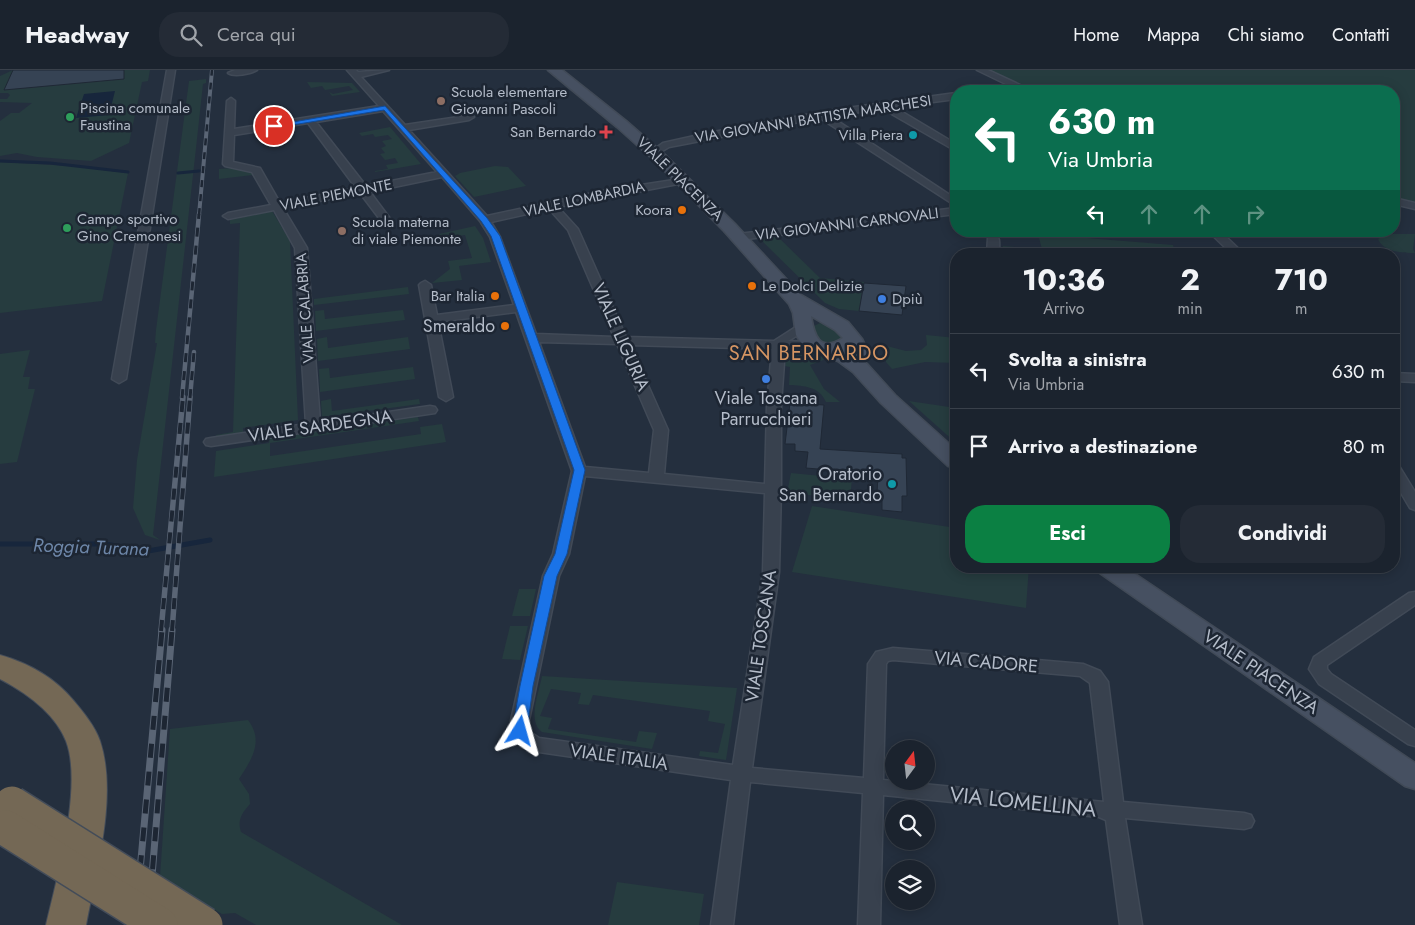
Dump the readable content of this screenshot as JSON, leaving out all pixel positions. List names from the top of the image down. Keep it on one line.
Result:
{"streets":{"street":["VIA GIOVANNI BATTISTA MARCHESI","VIALE PIACENZA","VIALE PIEMONTE","VIALE LOMBARDIA","VIA GIOVANNI CARNOVALI","VIALE CALABRIA","VIALE LIGURIA","VIALE SARDEGNA","VIALE TOSCANA","VIA CADORE","VIALE ITALIA","VIA LOMELLINA"]},"crossings":[["VIA GIOVANNI BATTISTA MARCHESI","VIALE PIACENZA"],["VIALE PIACENZA","VIALE LOMBARDIA"],["VIALE PIACENZA","VIA GIOVANNI CARNOVALI"],["VIALE PIEMONTE","VIALE CALABRIA"],["VIALE LOMBARDIA","VIALE LIGURIA"],["VIALE CALABRIA","VIALE SARDEGNA"],["VIALE TOSCANA","VIALE ITALIA"],["VIALE TOSCANA","VIA LOMELLINA"],["VIA CADORE","VIA LOMELLINA"],["VIALE ITALIA","VIA LOMELLINA"]],"districts":["SAN BERNARDO"],"water":["Roggia Turana"],"places":{"other":["Scuola elementare Giovanni Pascoli","Piscina comunale Faustina","Villa Piera","Koora","Campo sportivo Gino Cremonesi","Scuola materna di viale Piemonte","Le Dolci Delizie","Bar Italia","Dpiù","Smeraldo","Viale Toscana Parrucchieri","Oratorio San Bernardo"],"health":["San Bernardo"]},"north":"top","page":{"header":"Headway","search":"Cerca qui","nav":["Home","Mappa","Chi siamo","Contatti"],"turn":["630 m","Via Umbria"],"eta":["10:36","Arrivo","2","min","710","m"],"list":[{"name":"Svolta a sinistra","note":"Via Umbria","value":"630 m"},{"name":"Arrivo a destinazione","value":"80 m"}],"buttons":["Esci","Condividi"]}}
